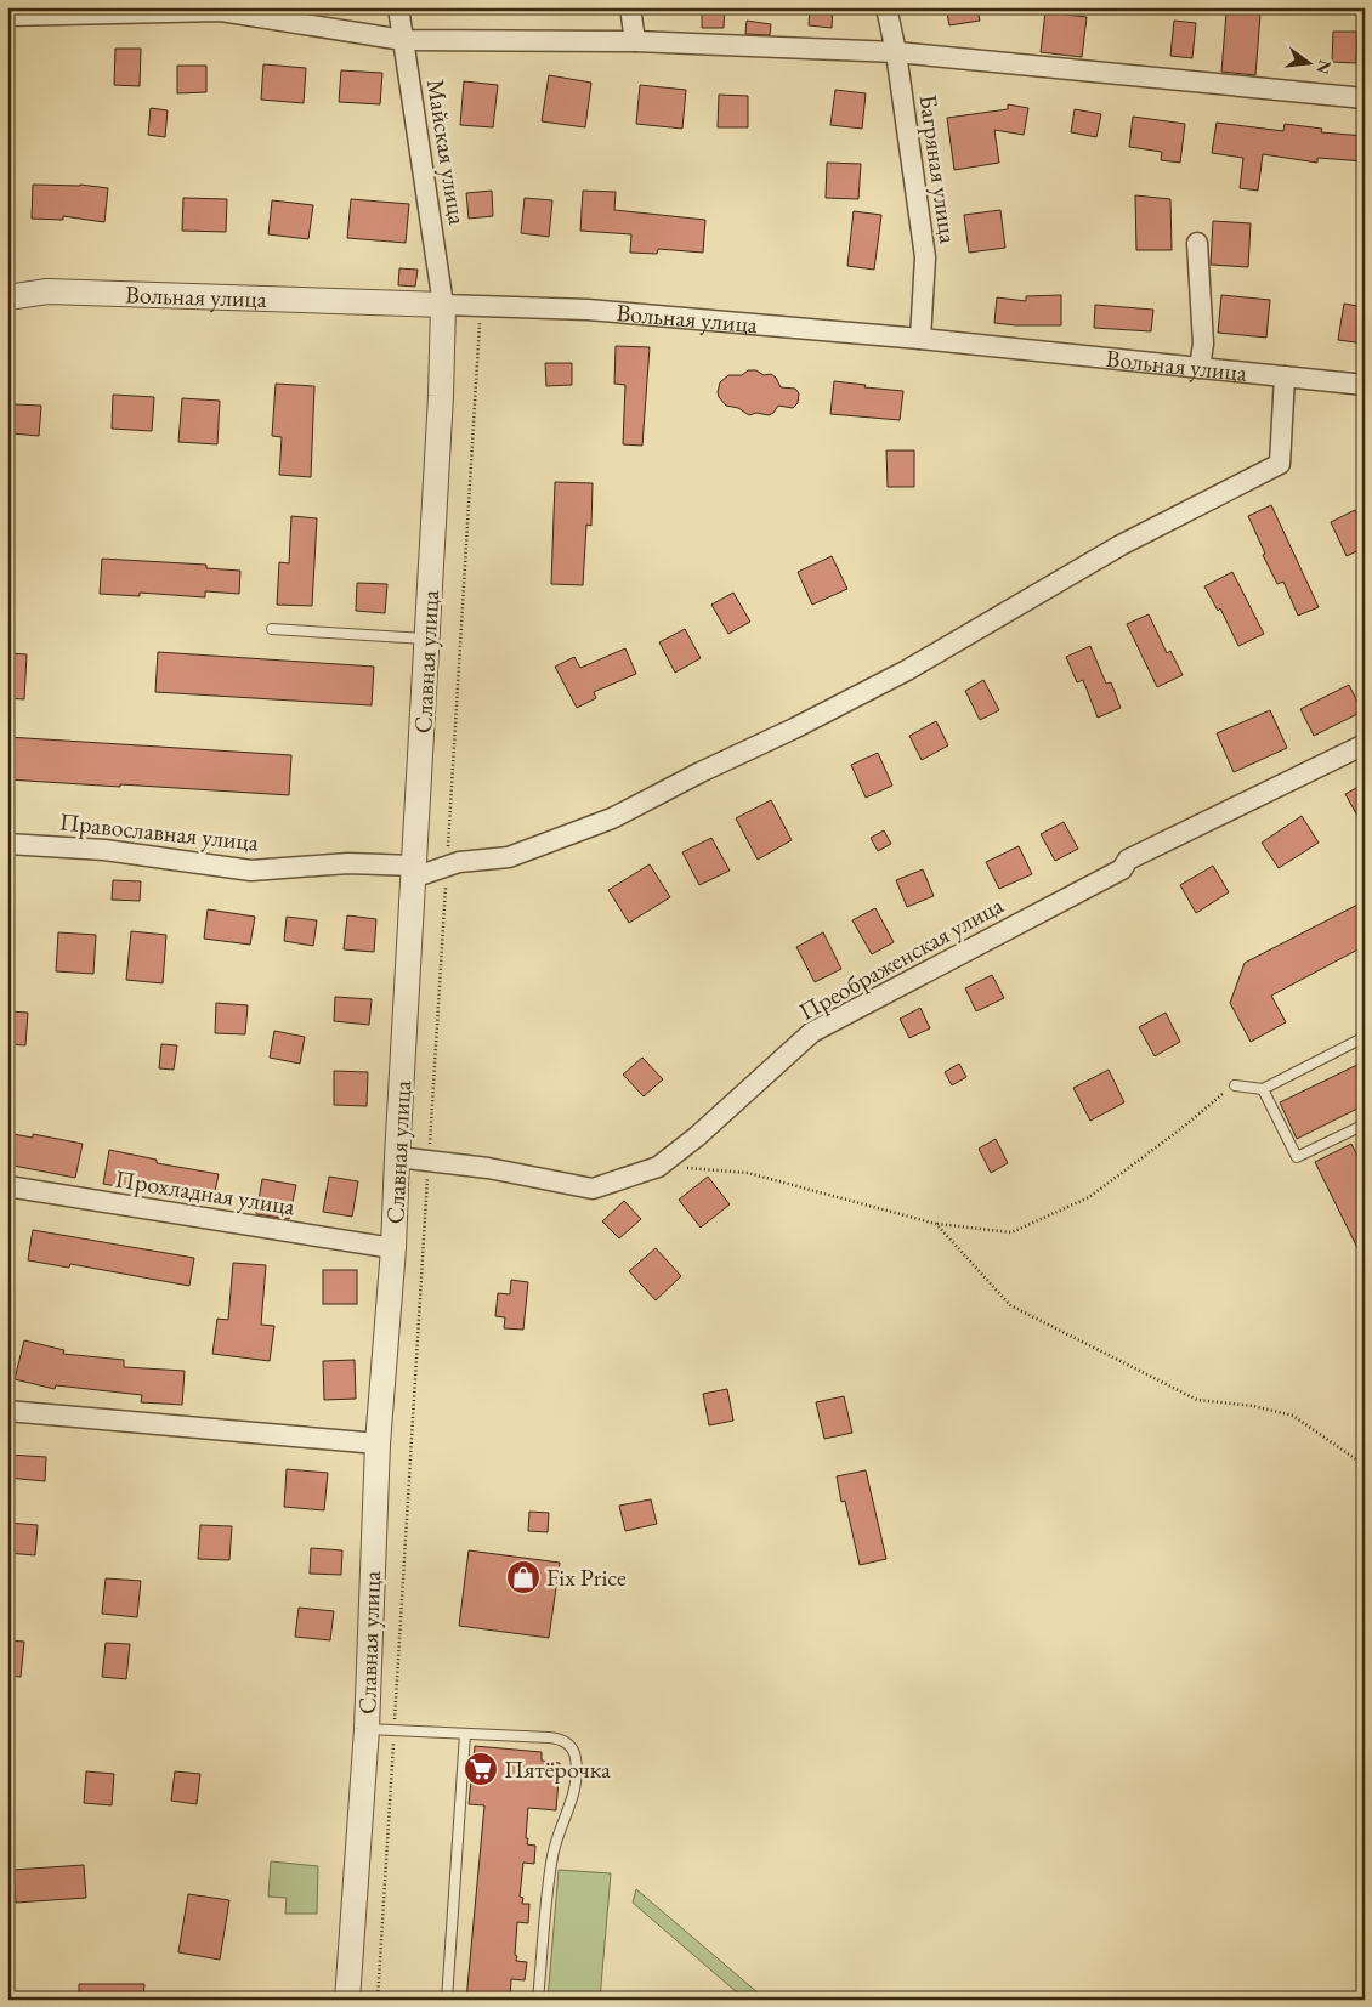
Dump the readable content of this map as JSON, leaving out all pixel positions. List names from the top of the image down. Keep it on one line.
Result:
{"streets":{"street":["Майская улица","Багряная улица","Вольная улица","Славная улица","Православная улица","Преображенская улица","Прохладная улица"]},"crossings":[["Майская улица","Вольная улица"],["Майская улица","Славная улица"],["Багряная улица","Вольная улица"],["Вольная улица","Славная улица"],["Славная улица","Православная улица"],["Славная улица","Преображенская улица"],["Славная улица","Прохладная улица"]],"places":{"shop":["Fix Price"],"supermarket":["Пятёрочка"]},"north":"right"}
